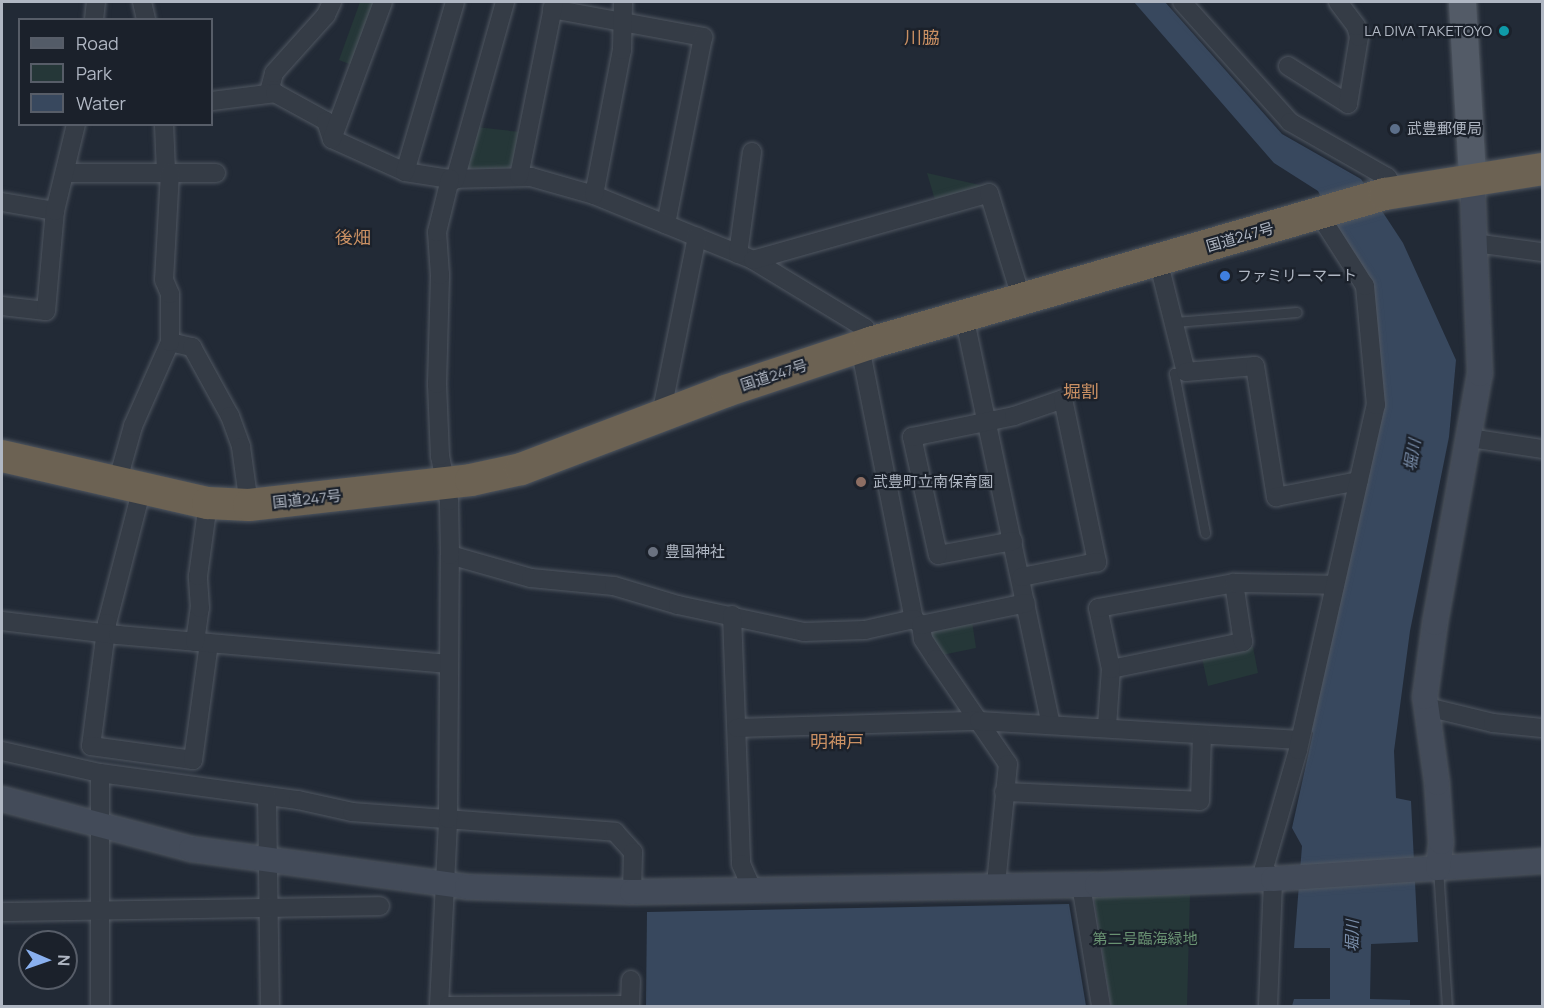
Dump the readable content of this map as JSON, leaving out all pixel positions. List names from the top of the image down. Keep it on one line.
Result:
{"streets":{"highway":["国道247号"]},"districts":["川脇","後畑","堀割","明神戸"],"water":["堀川"],"parks":["第二号臨海緑地"],"places":["LA DIVA TAKETOYO","武豊郵便局","ファミリーマート","武豊町立南保育園","豊国神社"],"legend":["Road","Park","Water"],"north":"right"}
